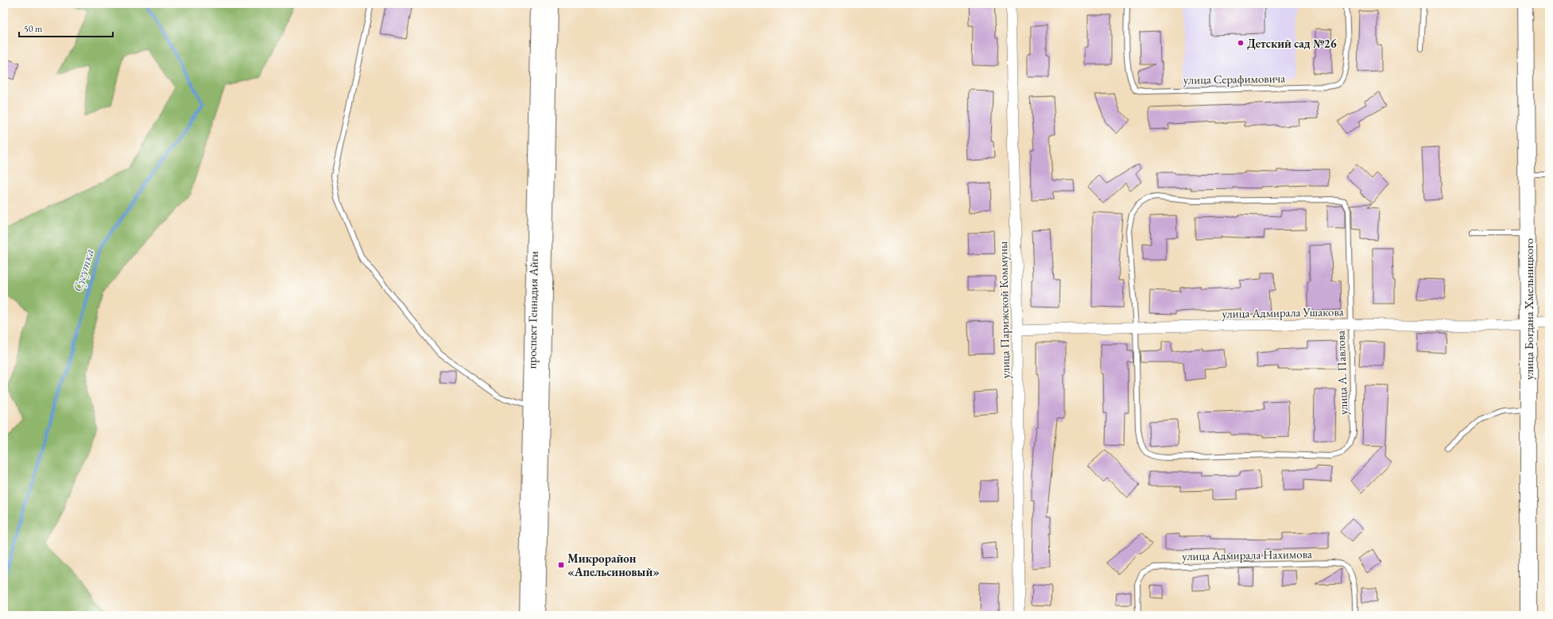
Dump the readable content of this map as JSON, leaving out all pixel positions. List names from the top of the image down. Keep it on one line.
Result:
{"streets":{"main road":["улица Богдана Хмельницкого","проспект Геннадия Айги"],"street":["улица Парижской Коммуны","улица Адмирала Ушакова"],"lane":["улица Серафимовича","улица А. Павлова","улица Адмирала Нахимова"]},"crossings":[["улица Богдана Хмельницкого","улица Адмирала Ушакова"],["улица Парижской Коммуны","улица Адмирала Ушакова"],["улица Адмирала Ушакова","улица А. Павлова"]],"water":["Сугутка"],"places":{"other":["Детский сад №26"],"transit":["Микрорайон «Апельсиновый»"]},"scale_bar":"50 m"}
